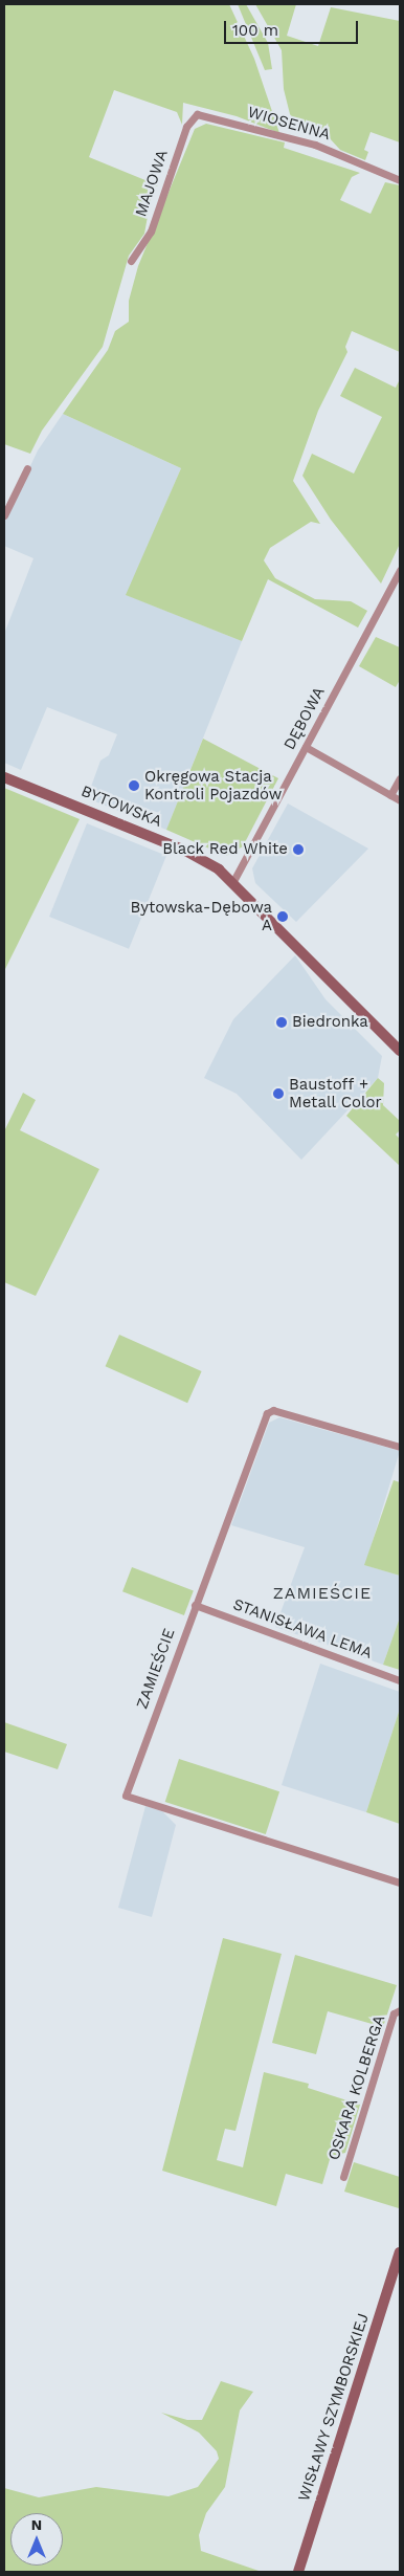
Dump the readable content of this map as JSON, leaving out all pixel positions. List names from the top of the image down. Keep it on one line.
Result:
{"streets":{"main road":["BYTOWSKA","WISŁAWY SZYMBORSKIEJ"],"street":["WIOSENNA","MAJOWA","DĘBOWA","STANISŁAWA LEMA","ZAMIEŚCIE","OSKARA KOLBERGA"]},"crossings":[["WIOSENNA","MAJOWA"],["DĘBOWA","BYTOWSKA"],["STANISŁAWA LEMA","ZAMIEŚCIE"]],"districts":["ZAMIEŚCIE"],"places":["Okręgowa Stacja Kontroli Pojazdów","Black Red White","Bytowska-Dębowa A","Biedronka","Baustoff + Metall Color"],"scale_bar":"100 m","north":"top"}
